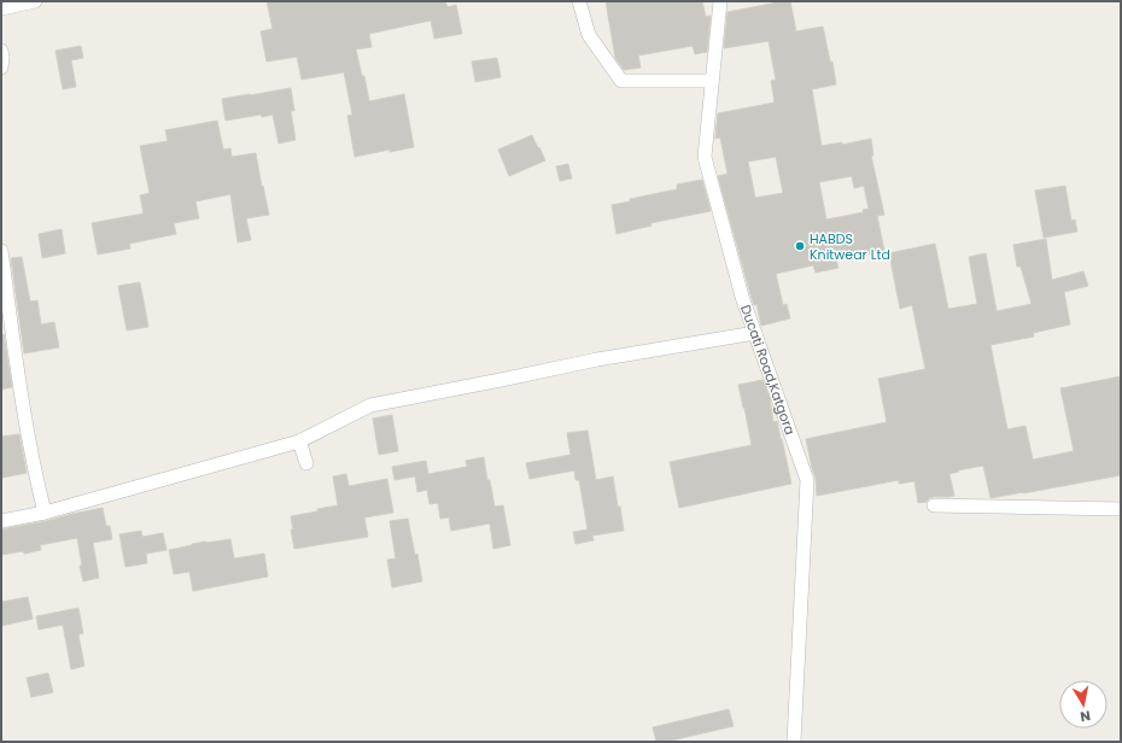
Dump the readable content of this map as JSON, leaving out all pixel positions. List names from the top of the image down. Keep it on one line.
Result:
{"streets":{"street":["Ducati Road,Katgora"]},"places":["HABDS Knitwear Ltd"],"north":"bottom"}
